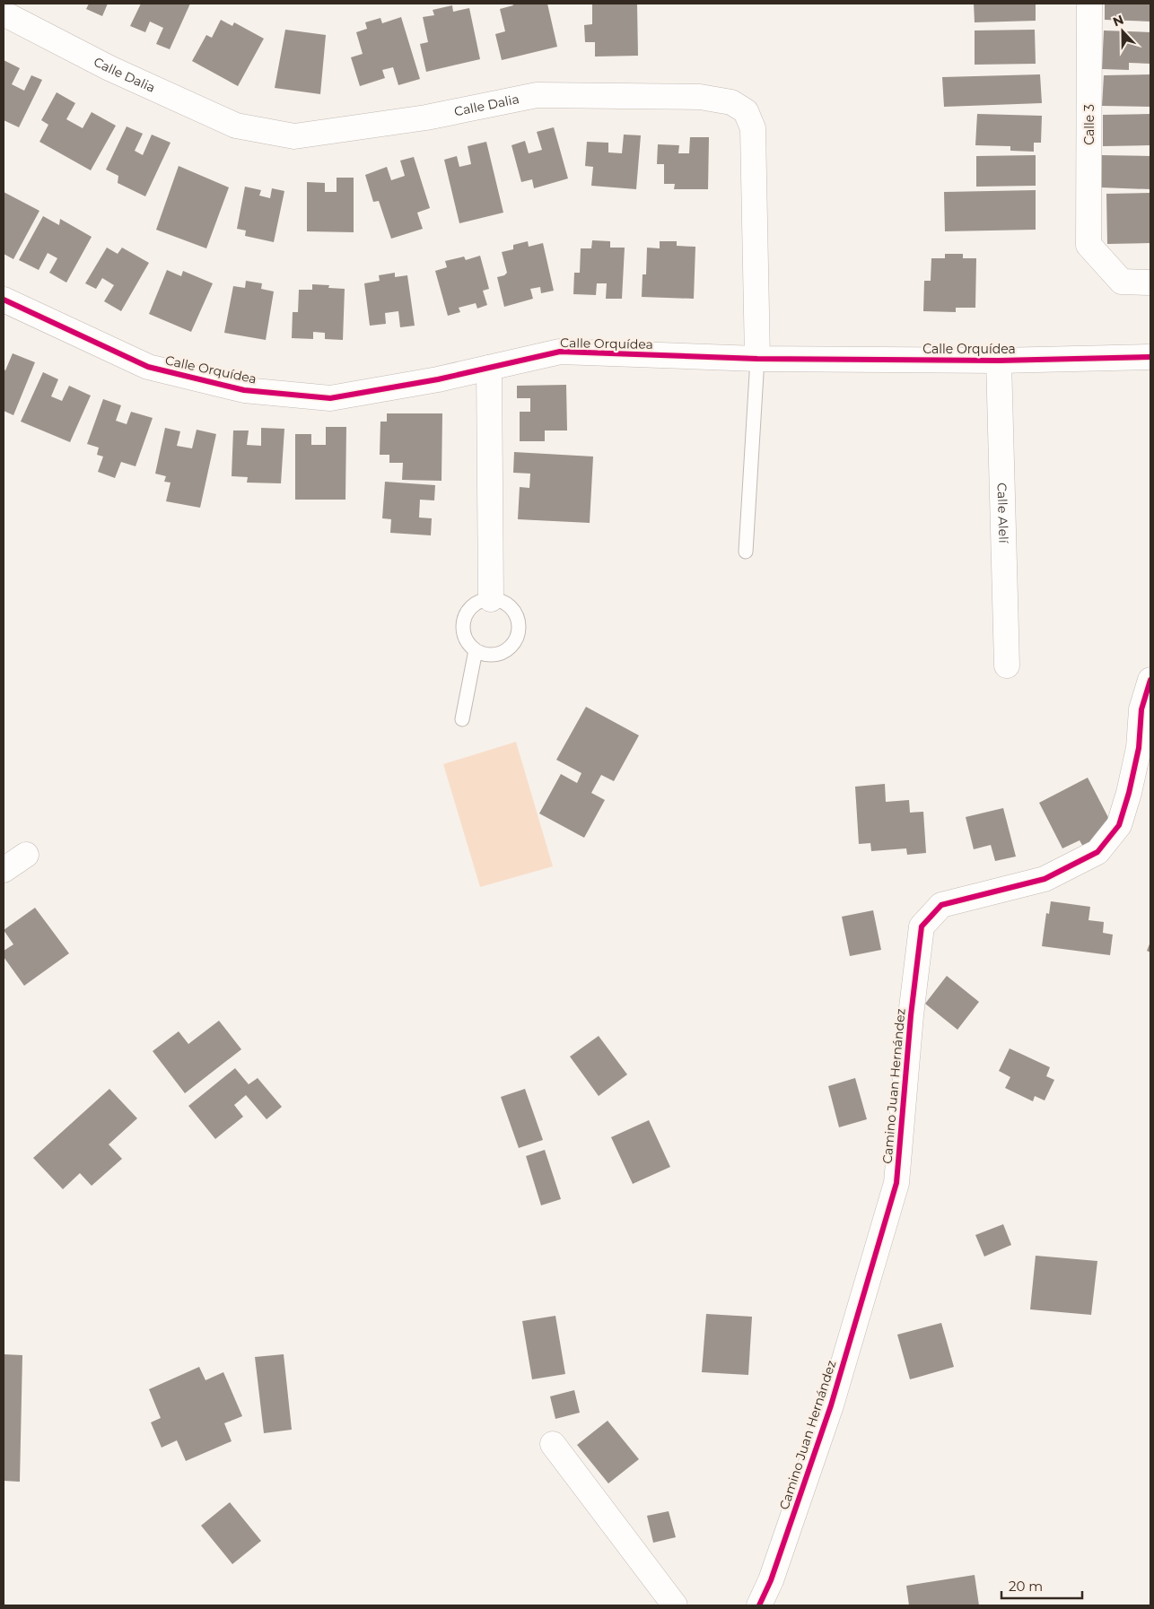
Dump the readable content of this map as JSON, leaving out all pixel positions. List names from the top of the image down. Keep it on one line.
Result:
{"streets":{"street":["Calle Dalia","Calle 3","Calle Orquídea","Calle Alelí","Camino Juan Hernández"]},"crossings":[["Calle Dalia","Calle Orquídea"],["Calle Orquídea","Calle Alelí"]],"scale_bar":"20 m","north":"top"}
